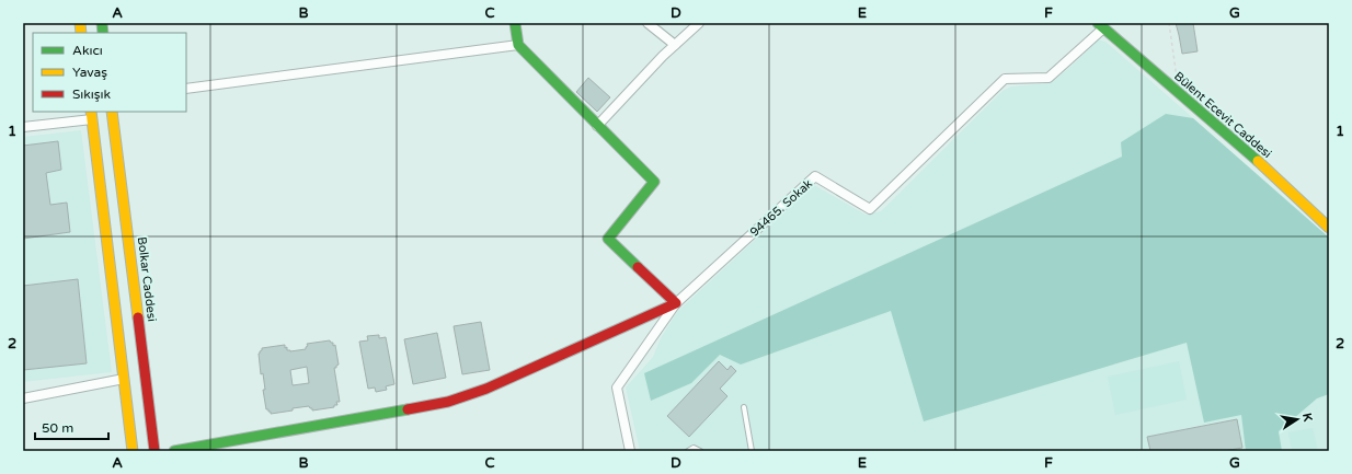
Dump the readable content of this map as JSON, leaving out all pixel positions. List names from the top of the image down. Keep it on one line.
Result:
{"streets":{"street":["Bülent Ecevit Caddesi","94465. Sokak","Bolkar Caddesi"]},"crossings":[["Bülent Ecevit Caddesi","94465. Sokak"]],"legend":["Akıcı","Yavaş","Sıkışık"],"scale_bar":"50 m","north":"right","grid":{"columns":["A","B","C","D","E","F","G"],"rows":["1","2"]}}
